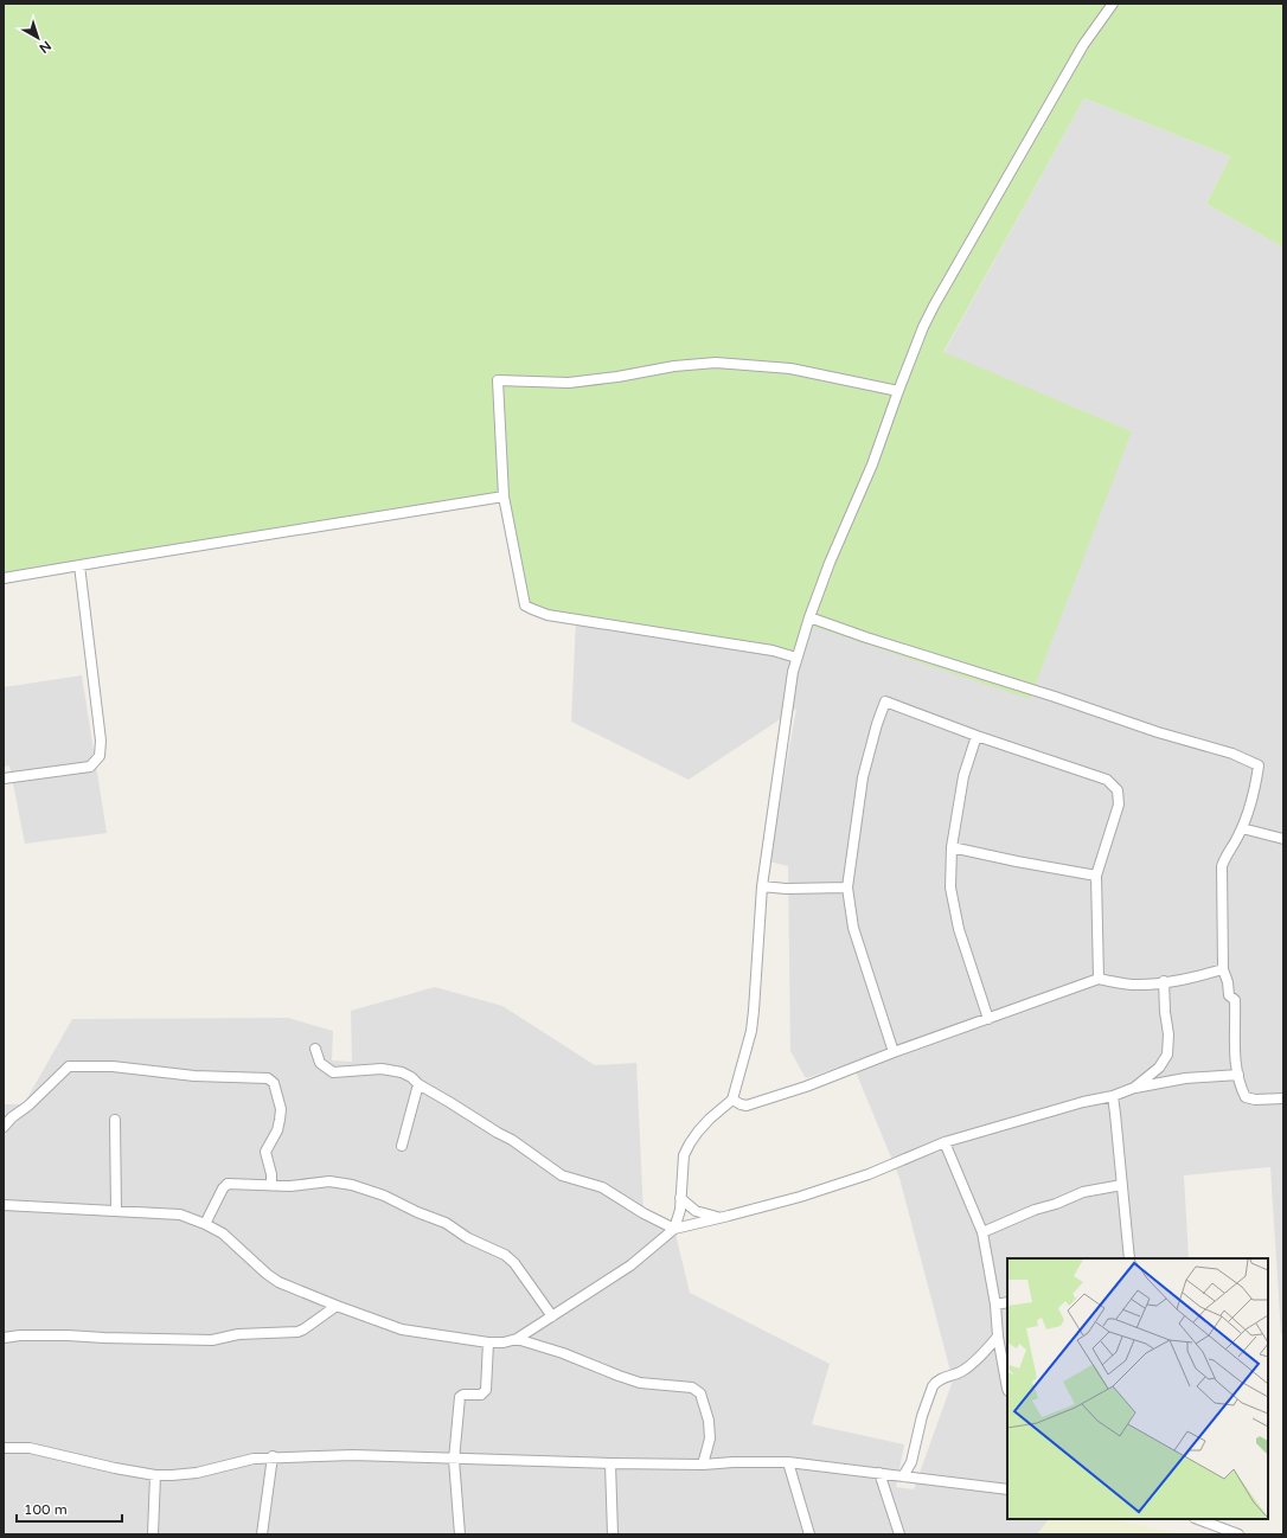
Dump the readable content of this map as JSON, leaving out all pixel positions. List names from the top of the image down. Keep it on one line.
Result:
{"scale_bar":"100 m","north":"bottom right"}
